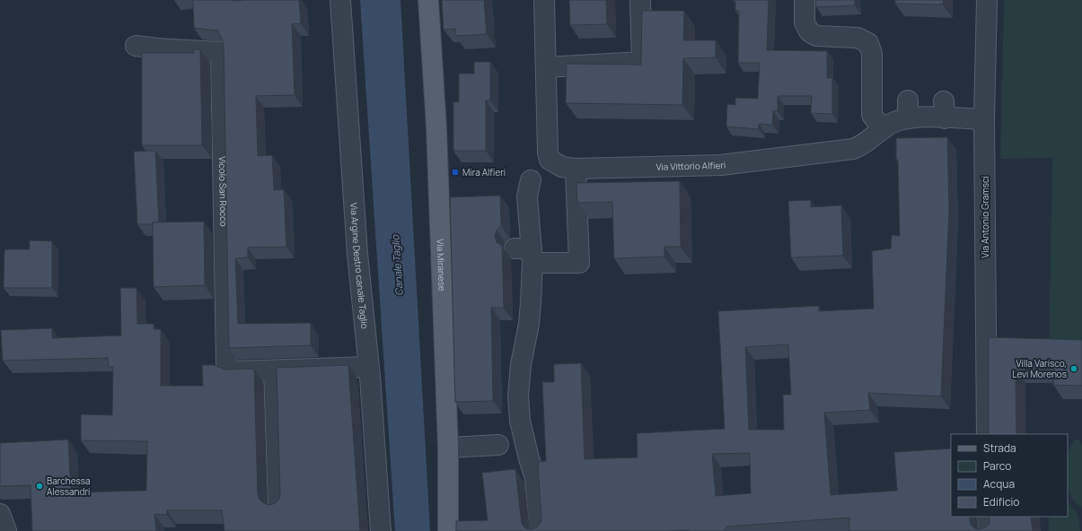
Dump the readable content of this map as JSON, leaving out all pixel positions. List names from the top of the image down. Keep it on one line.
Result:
{"streets":{"main road":["Via Miranese"],"street":["Via Vittorio Alfieri","Vicolo San Rocco","Via Antonio Gramsci","Via Argine Destro canale Taglio"]},"crossings":[["Via Vittorio Alfieri","Via Antonio Gramsci"],["Vicolo San Rocco","Via Argine Destro canale Taglio"]],"water":["Canale Taglio"],"places":{"transit":["Mira Alfieri"],"other":["Villa Varisco, Levi Morenos","Barchessa Alessandri"]},"legend":["Strada","Parco","Acqua","Edificio"]}
